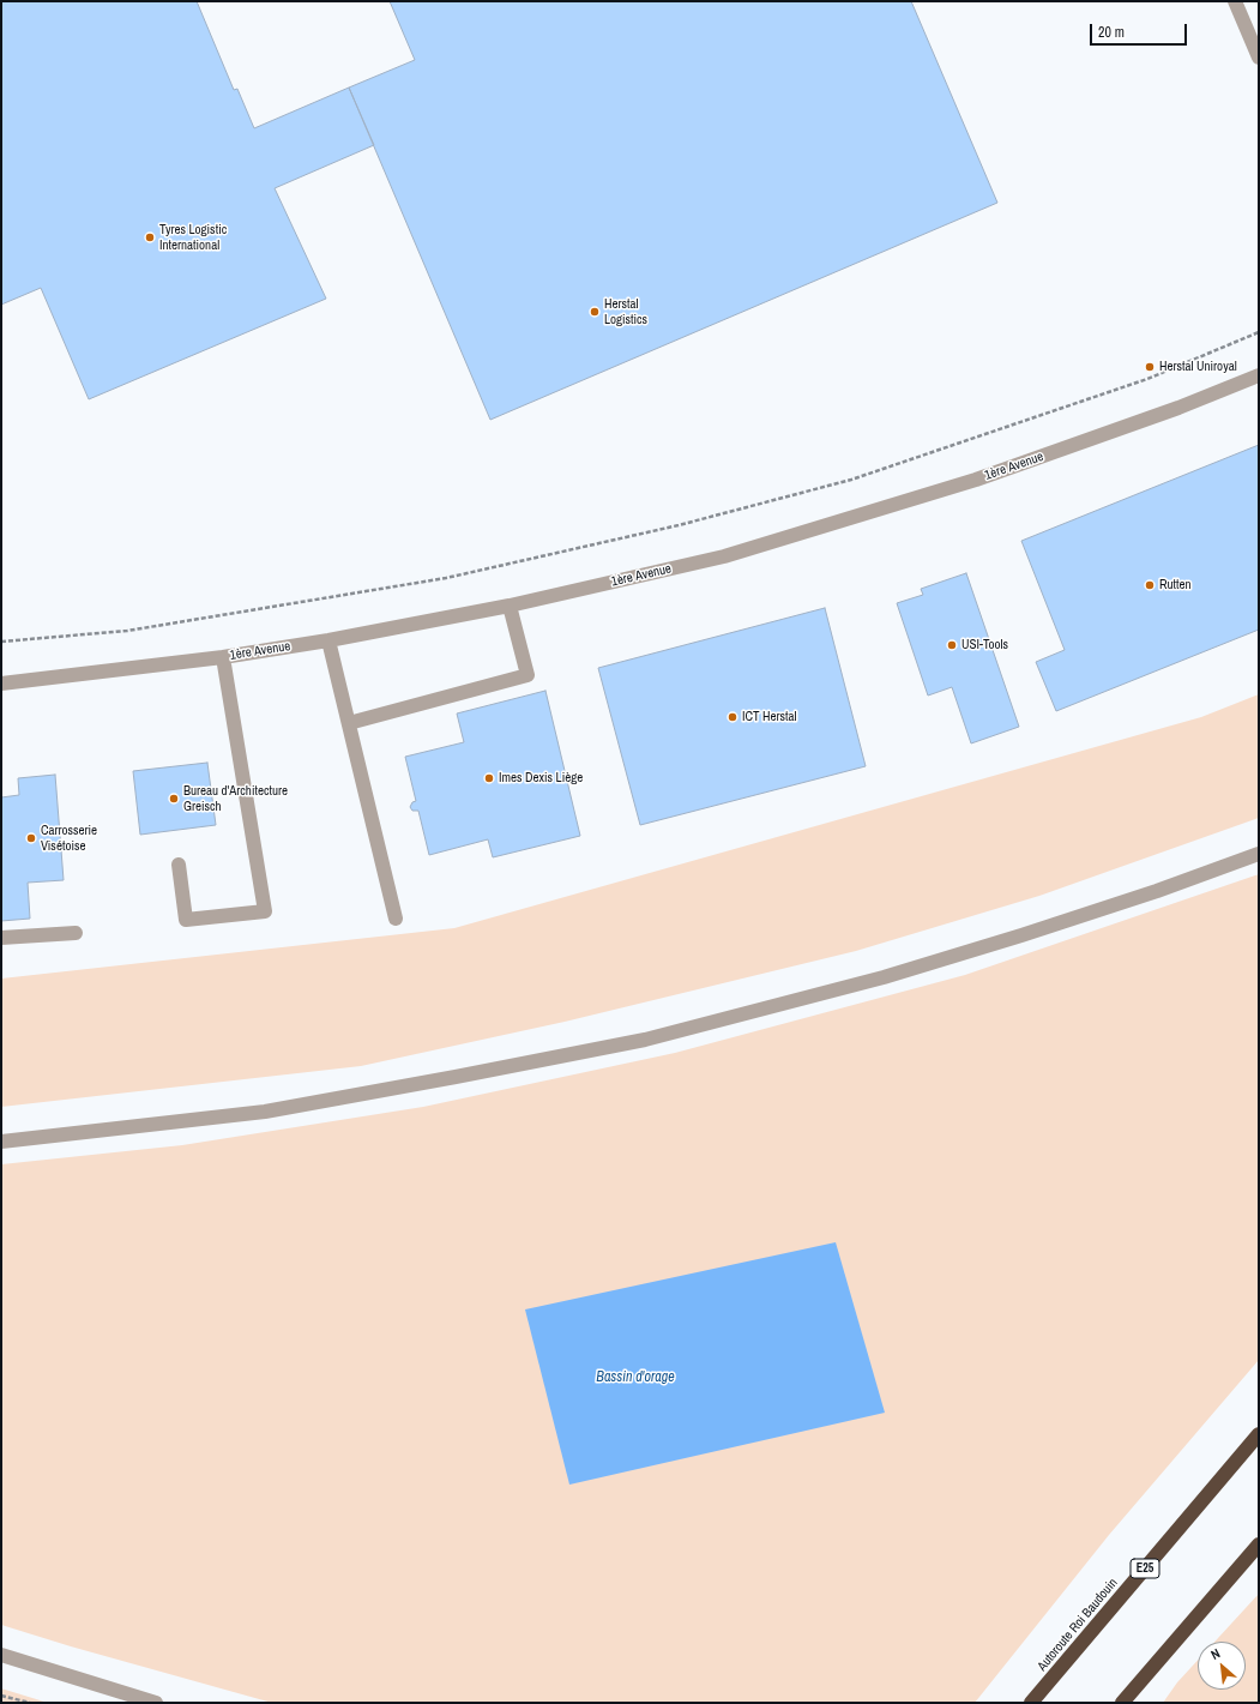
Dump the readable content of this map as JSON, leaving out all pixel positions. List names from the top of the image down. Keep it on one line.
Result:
{"streets":{"highway":["E25","Autoroute Roi Baudouin"],"street":["1ère Avenue"]},"water":["Bassin d'orage"],"places":["Tyres Logistic International","Herstal Logistics","Herstal Uniroyal","Rutten","USI-Tools","ICT Herstal","Imes Dexis Liège","Bureau d'Architecture Greisch","Carrosserie Visétoise"],"scale_bar":"20 m","north":"top left"}
